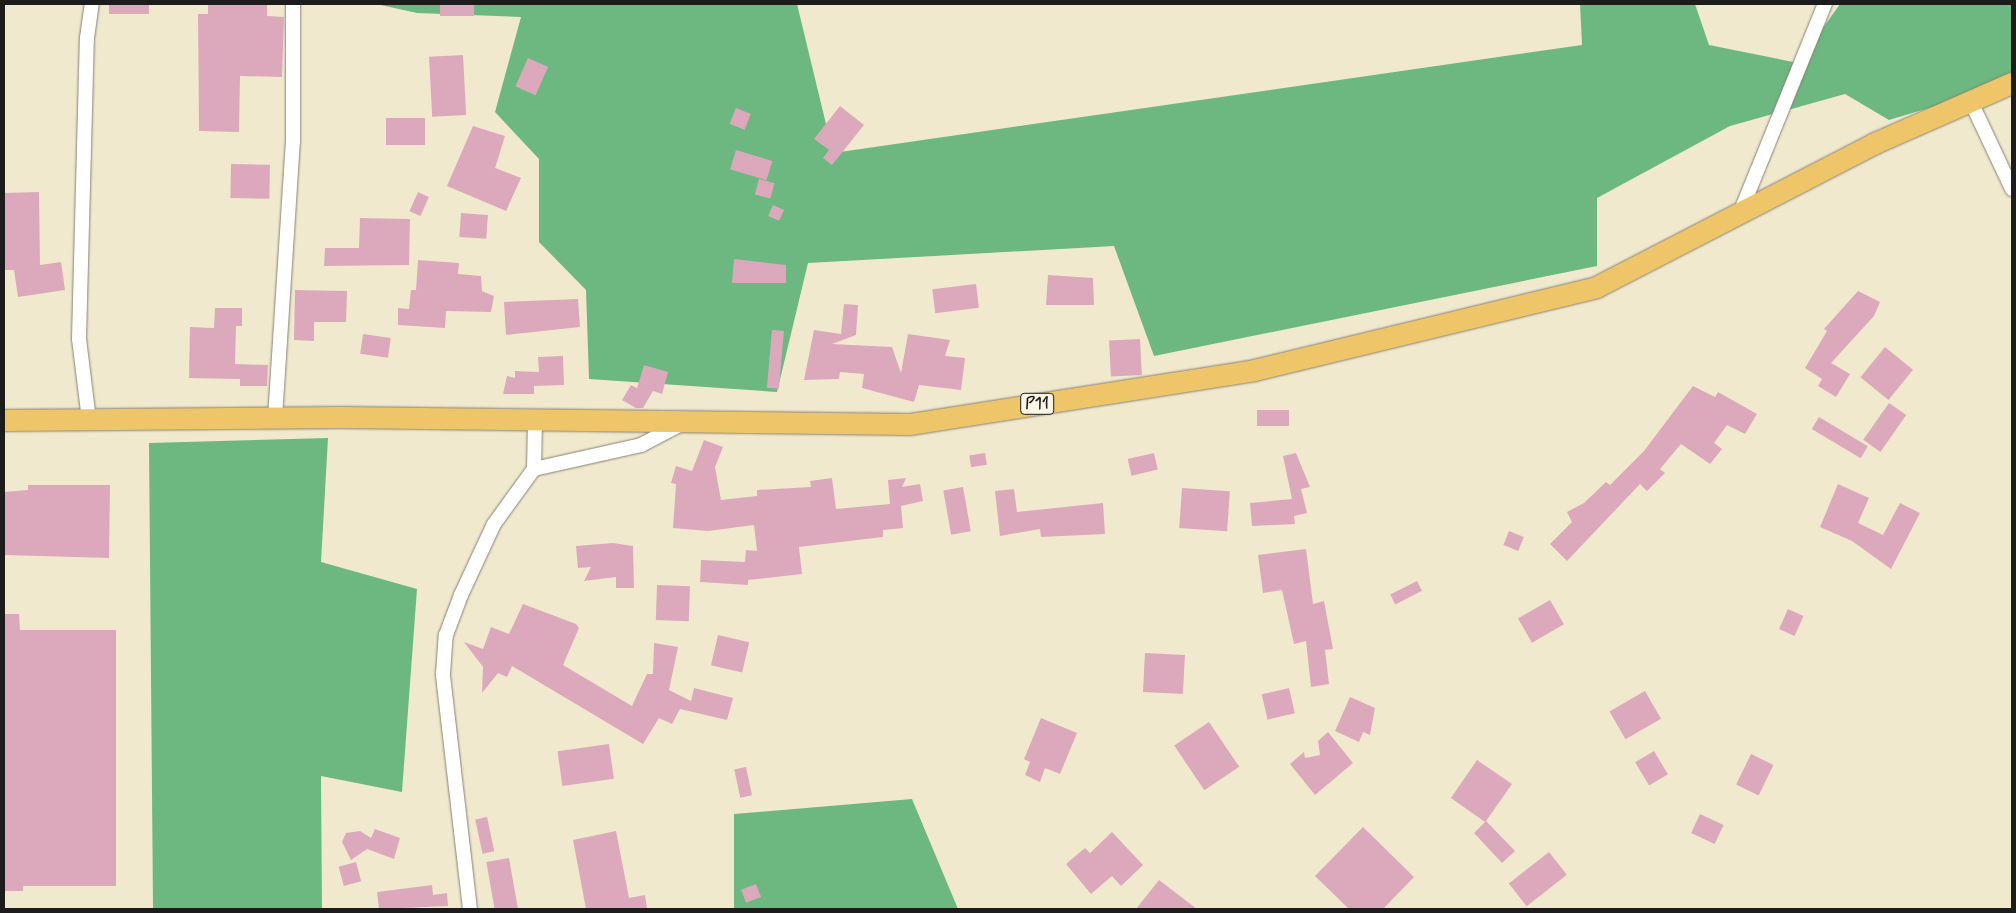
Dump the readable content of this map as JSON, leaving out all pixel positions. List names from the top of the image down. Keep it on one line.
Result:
{"streets":{"main road":["P11"]}}
